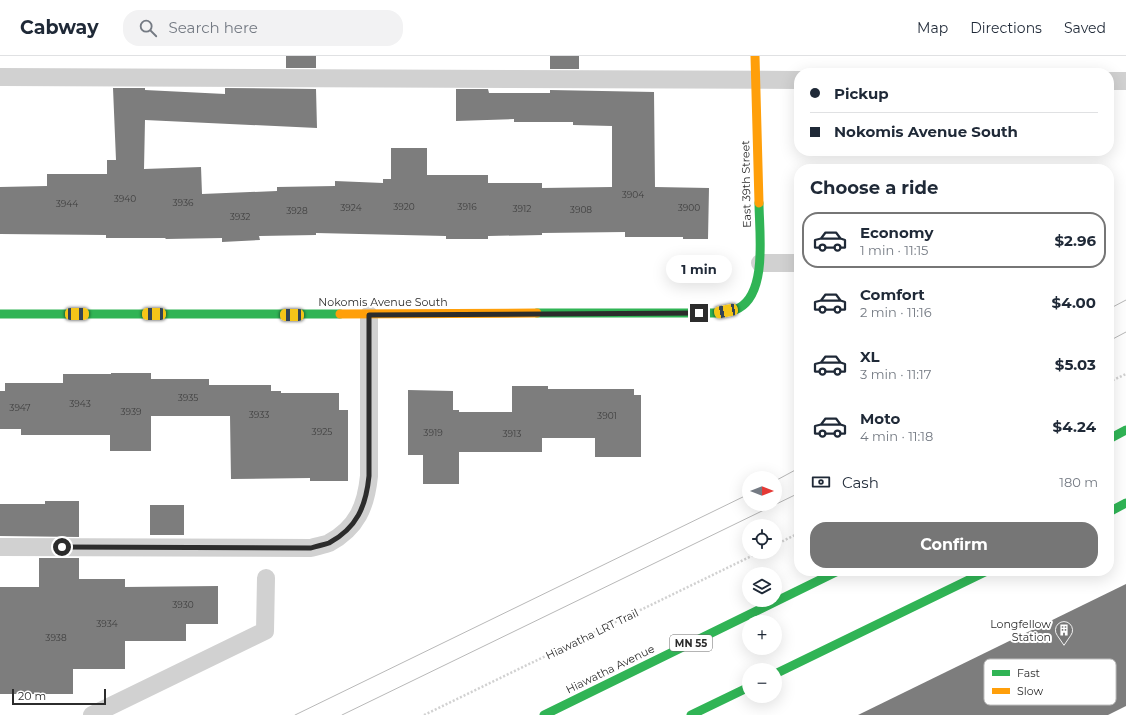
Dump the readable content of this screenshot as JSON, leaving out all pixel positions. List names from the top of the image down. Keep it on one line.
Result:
{"streets":{"main road":["East 39th Street","Nokomis Avenue South","MN 55","Hiawatha Avenue"],"path":["Hiawatha LRT Trail"]},"crossings":[["East 39th Street","Nokomis Avenue South"]],"places":{"building":["Longfellow Station"]},"house_numbers":["3904","3940","3936","3944","3920","3916","3924","3900","3912","3908","3928","3932","3935","3943","3947","3939","3933","3901","3925","3919","3913","3930","3934","3938"],"legend":["Fast","Slow"],"scale_bar":"20 m","north":"right","page":{"header":"Cabway","search":"Search here","nav":["Map","Directions","Saved"],"banner":["Pickup","Nokomis Avenue South"],"heading":"Choose a ride","list":[{"name":"Economy","note":"1 min · 11:15","value":"$2.96"},{"name":"Comfort","note":"2 min · 11:16","value":"$4.00"},{"name":"XL","note":"3 min · 11:17","value":"$5.03"},{"name":"Moto","note":"4 min · 11:18","value":"$4.24"}],"bubble":"1 min","pay":["Cash","180 m"],"map_buttons":["+","−"],"buttons":"Confirm","scale":"20 m"}}
